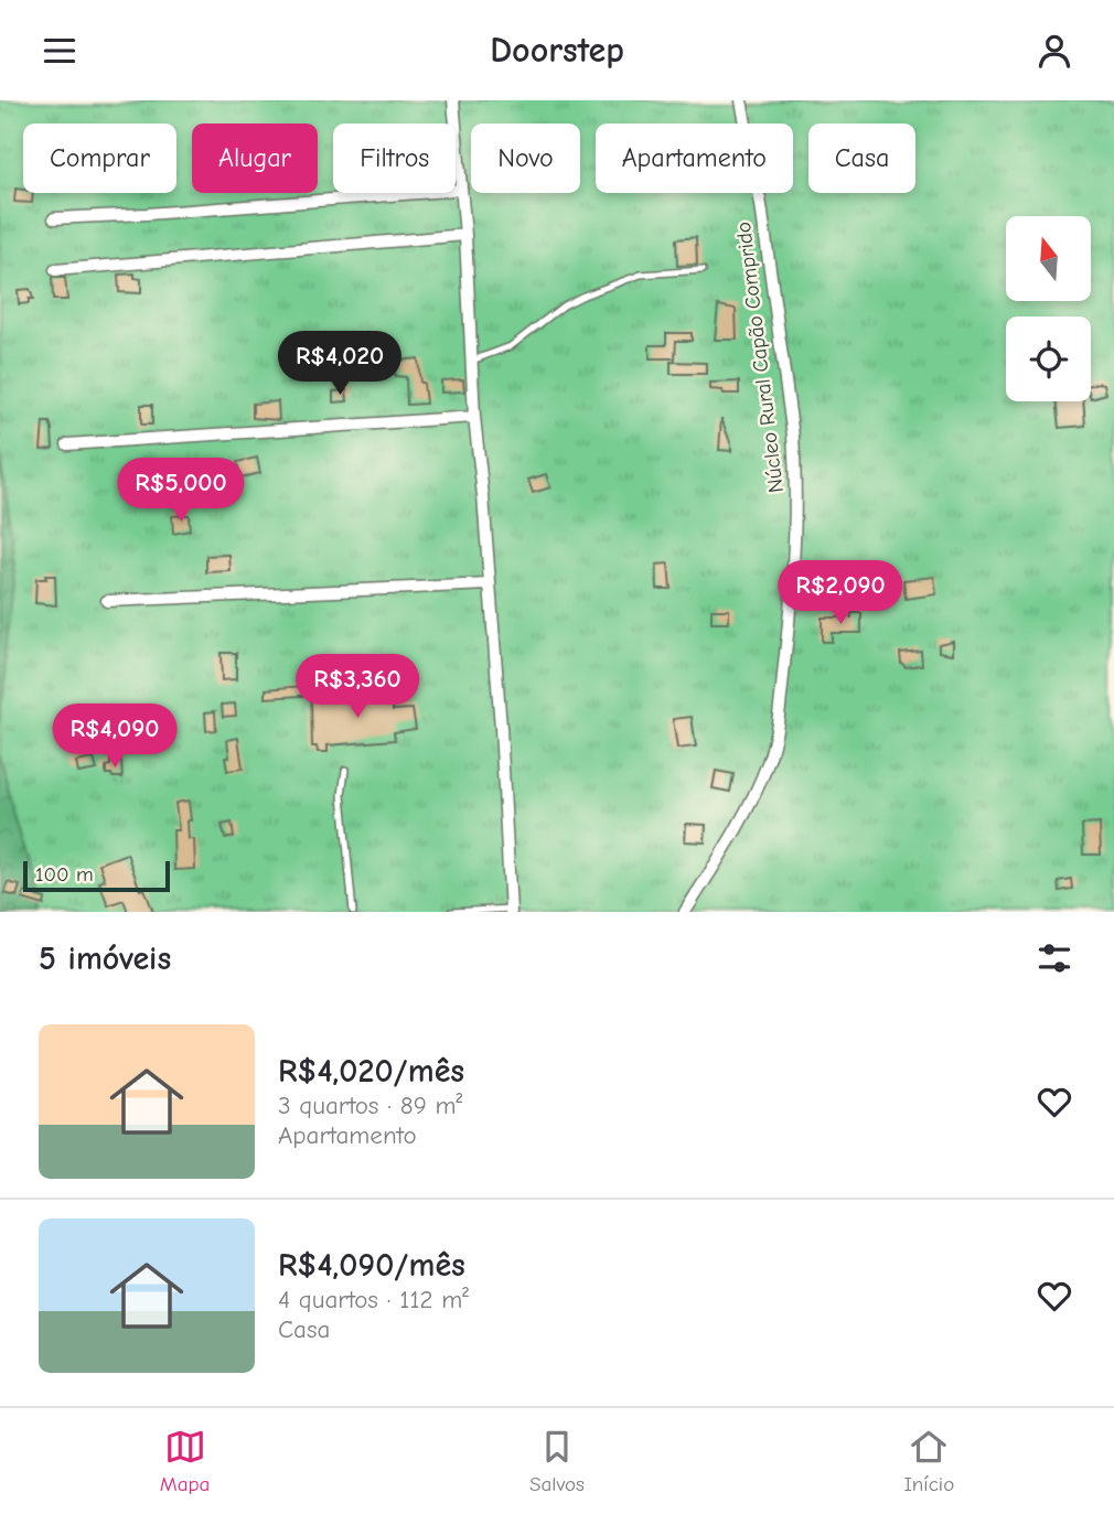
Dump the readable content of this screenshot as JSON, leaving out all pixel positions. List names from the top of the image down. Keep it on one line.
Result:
{"streets":{"street":["Núcleo Rural Capão Comprido"]},"scale_bar":"100 m","north":"top","page":{"header":"Doorstep","chip":["Comprar","Alugar","Filtros","Novo","Apartamento","Casa"],"price":["R$4,020","R$5,000","R$2,090","R$3,360","R$4,090"],"scale":"100 m","heading":"5 imóveis","list":[{"name":"R$4,020/mês","note":"3 quartos · 89 m² · Apartamento"},{"name":"R$4,090/mês","note":"4 quartos · 112 m² · Casa"}],"tabs":["Mapa","Salvos","Início"]}}
